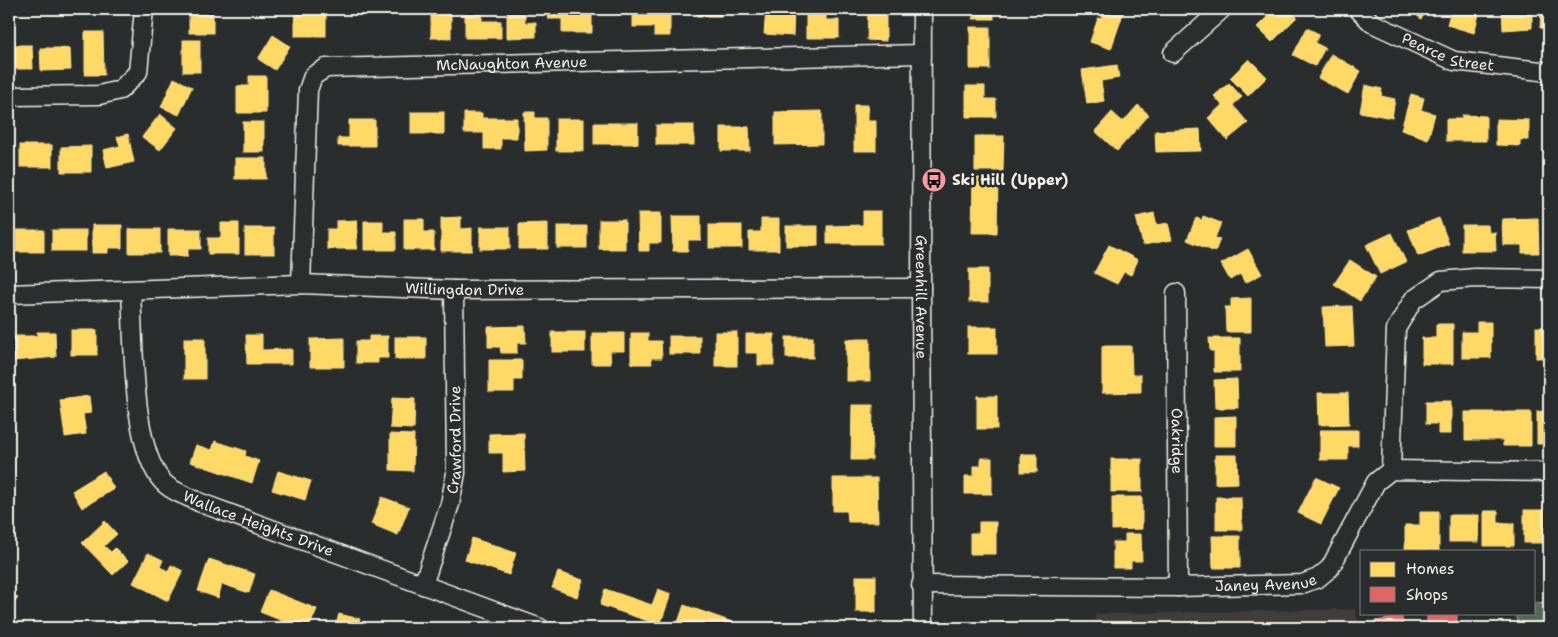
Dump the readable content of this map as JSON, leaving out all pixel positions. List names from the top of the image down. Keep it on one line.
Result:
{"streets":{"street":["Pearce Street","McNaughton Avenue","Willingdon Drive","Greenhill Avenue","Crawford Drive","Oakridge","Wallace Heights Drive","Janey Avenue"]},"crossings":[["McNaughton Avenue","Willingdon Drive"],["McNaughton Avenue","Greenhill Avenue"],["Willingdon Drive","Greenhill Avenue"],["Willingdon Drive","Crawford Drive"],["Willingdon Drive","Wallace Heights Drive"],["Greenhill Avenue","Janey Avenue"],["Crawford Drive","Wallace Heights Drive"],["Oakridge","Janey Avenue"]],"places":{"bus stop":["Ski Hill (Upper)"]},"legend":["Homes","Shops"]}
